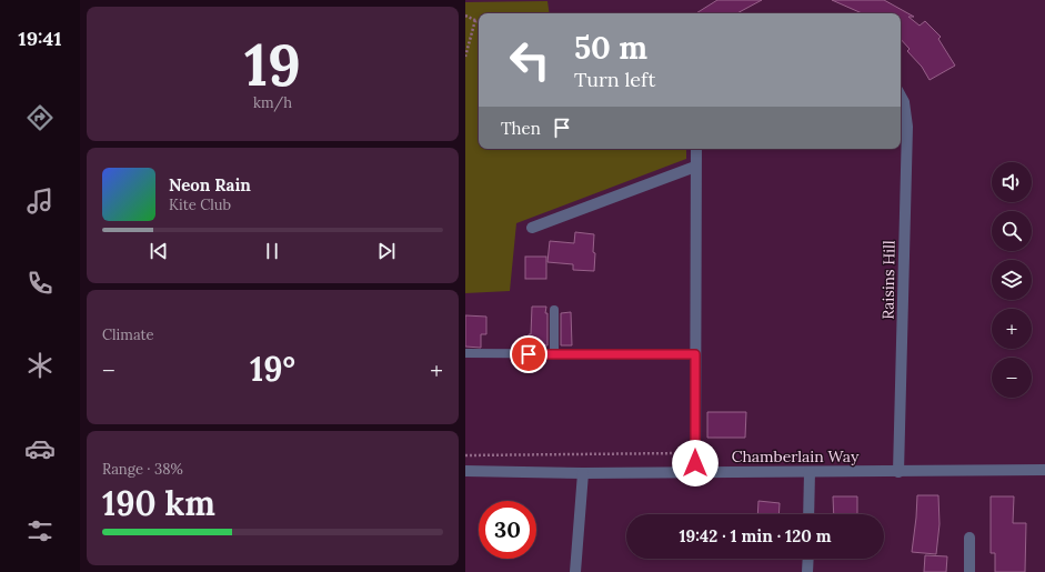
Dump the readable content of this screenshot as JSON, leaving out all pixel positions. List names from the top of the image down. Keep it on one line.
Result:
{"streets":{"street":["Raisins Hill","Chamberlain Way"]},"crossings":[["Raisins Hill","Chamberlain Way"]],"page":{"tabs":"19:41","tile":[["19","km/h"],"Climate",["Range · 38%","190 km"]],"turn":["50 m","Turn left"],"then":"Then","map_buttons":["+","−"],"song":["Neon Rain","Kite Club"],"heat":["−","19°","+"],"limit":"30","trip":"19:42 · 1 min · 120 m"}}
